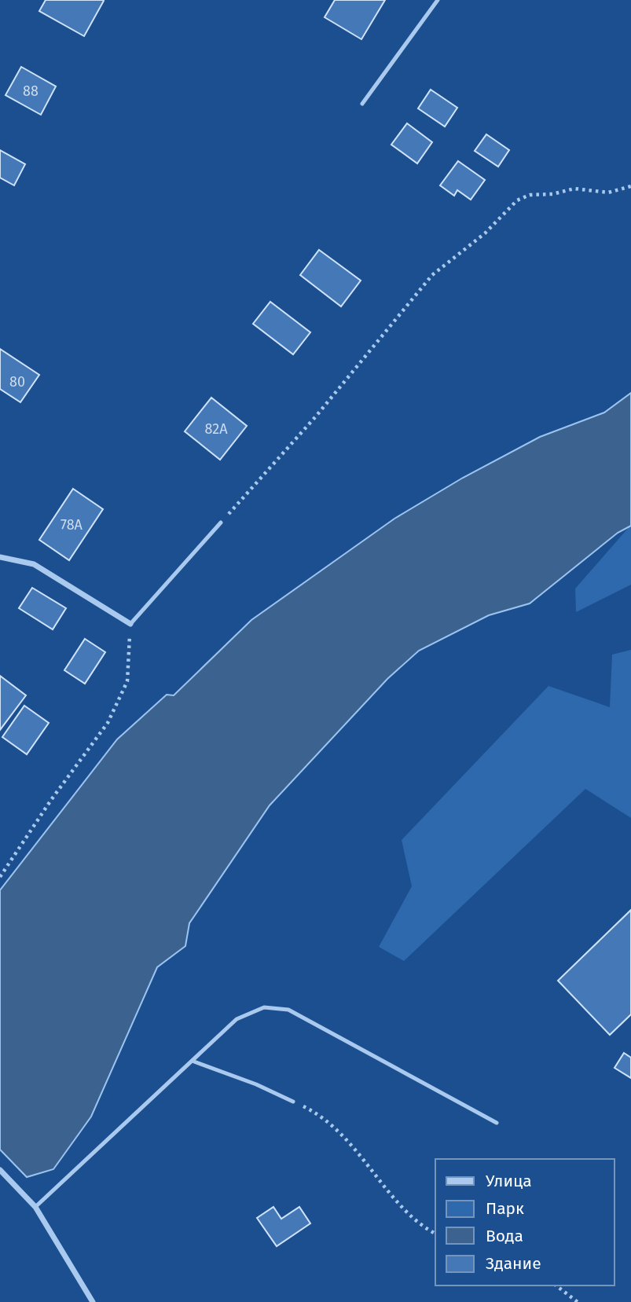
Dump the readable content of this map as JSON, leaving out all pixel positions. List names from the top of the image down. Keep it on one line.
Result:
{"house_numbers":["88","80","82А","78А"],"legend":["Улица","Парк","Вода","Здание"]}
